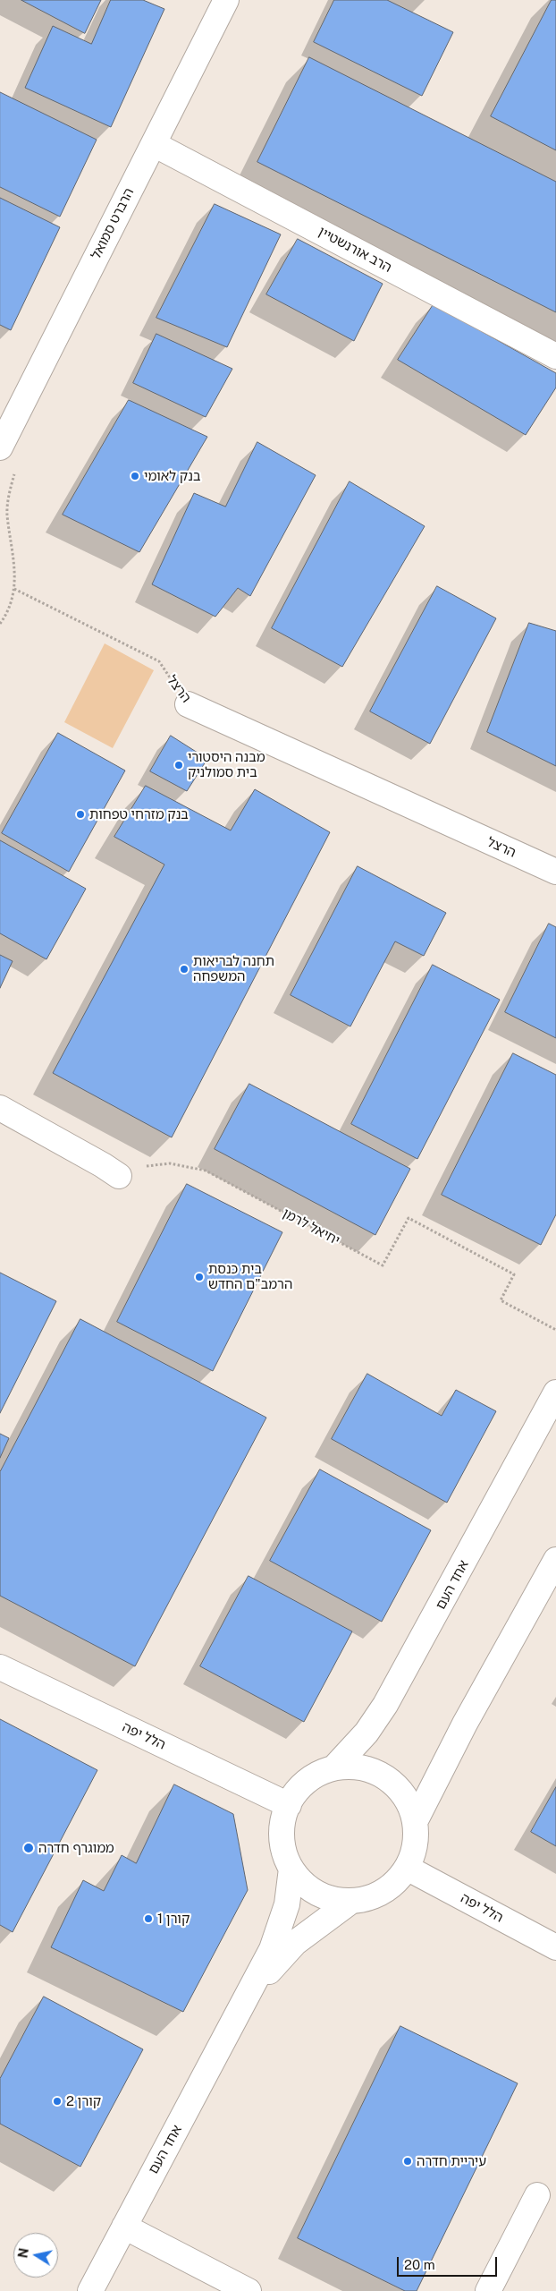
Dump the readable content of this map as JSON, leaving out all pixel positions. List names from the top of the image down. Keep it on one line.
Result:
{"streets":{"street":["הרברט סמואל","הרב אורנשטיין","הרצל","אחד העם","הלל יפה"],"path":["יחיאל לרמן"]},"crossings":[["הרברט סמואל","הרב אורנשטיין"],["אחד העם","הלל יפה"]],"places":["בנק לאומי","מבנה היסטורי בית סמולניק","בנק מזרחי טפחות","תחנה לבריאות המשפחה","בית כנסת הרמב\"ם החדש","ממוגרף חדרה","קורן 1","קורן 2","עיריית חדרה"],"scale_bar":"20 m","north":"left"}
